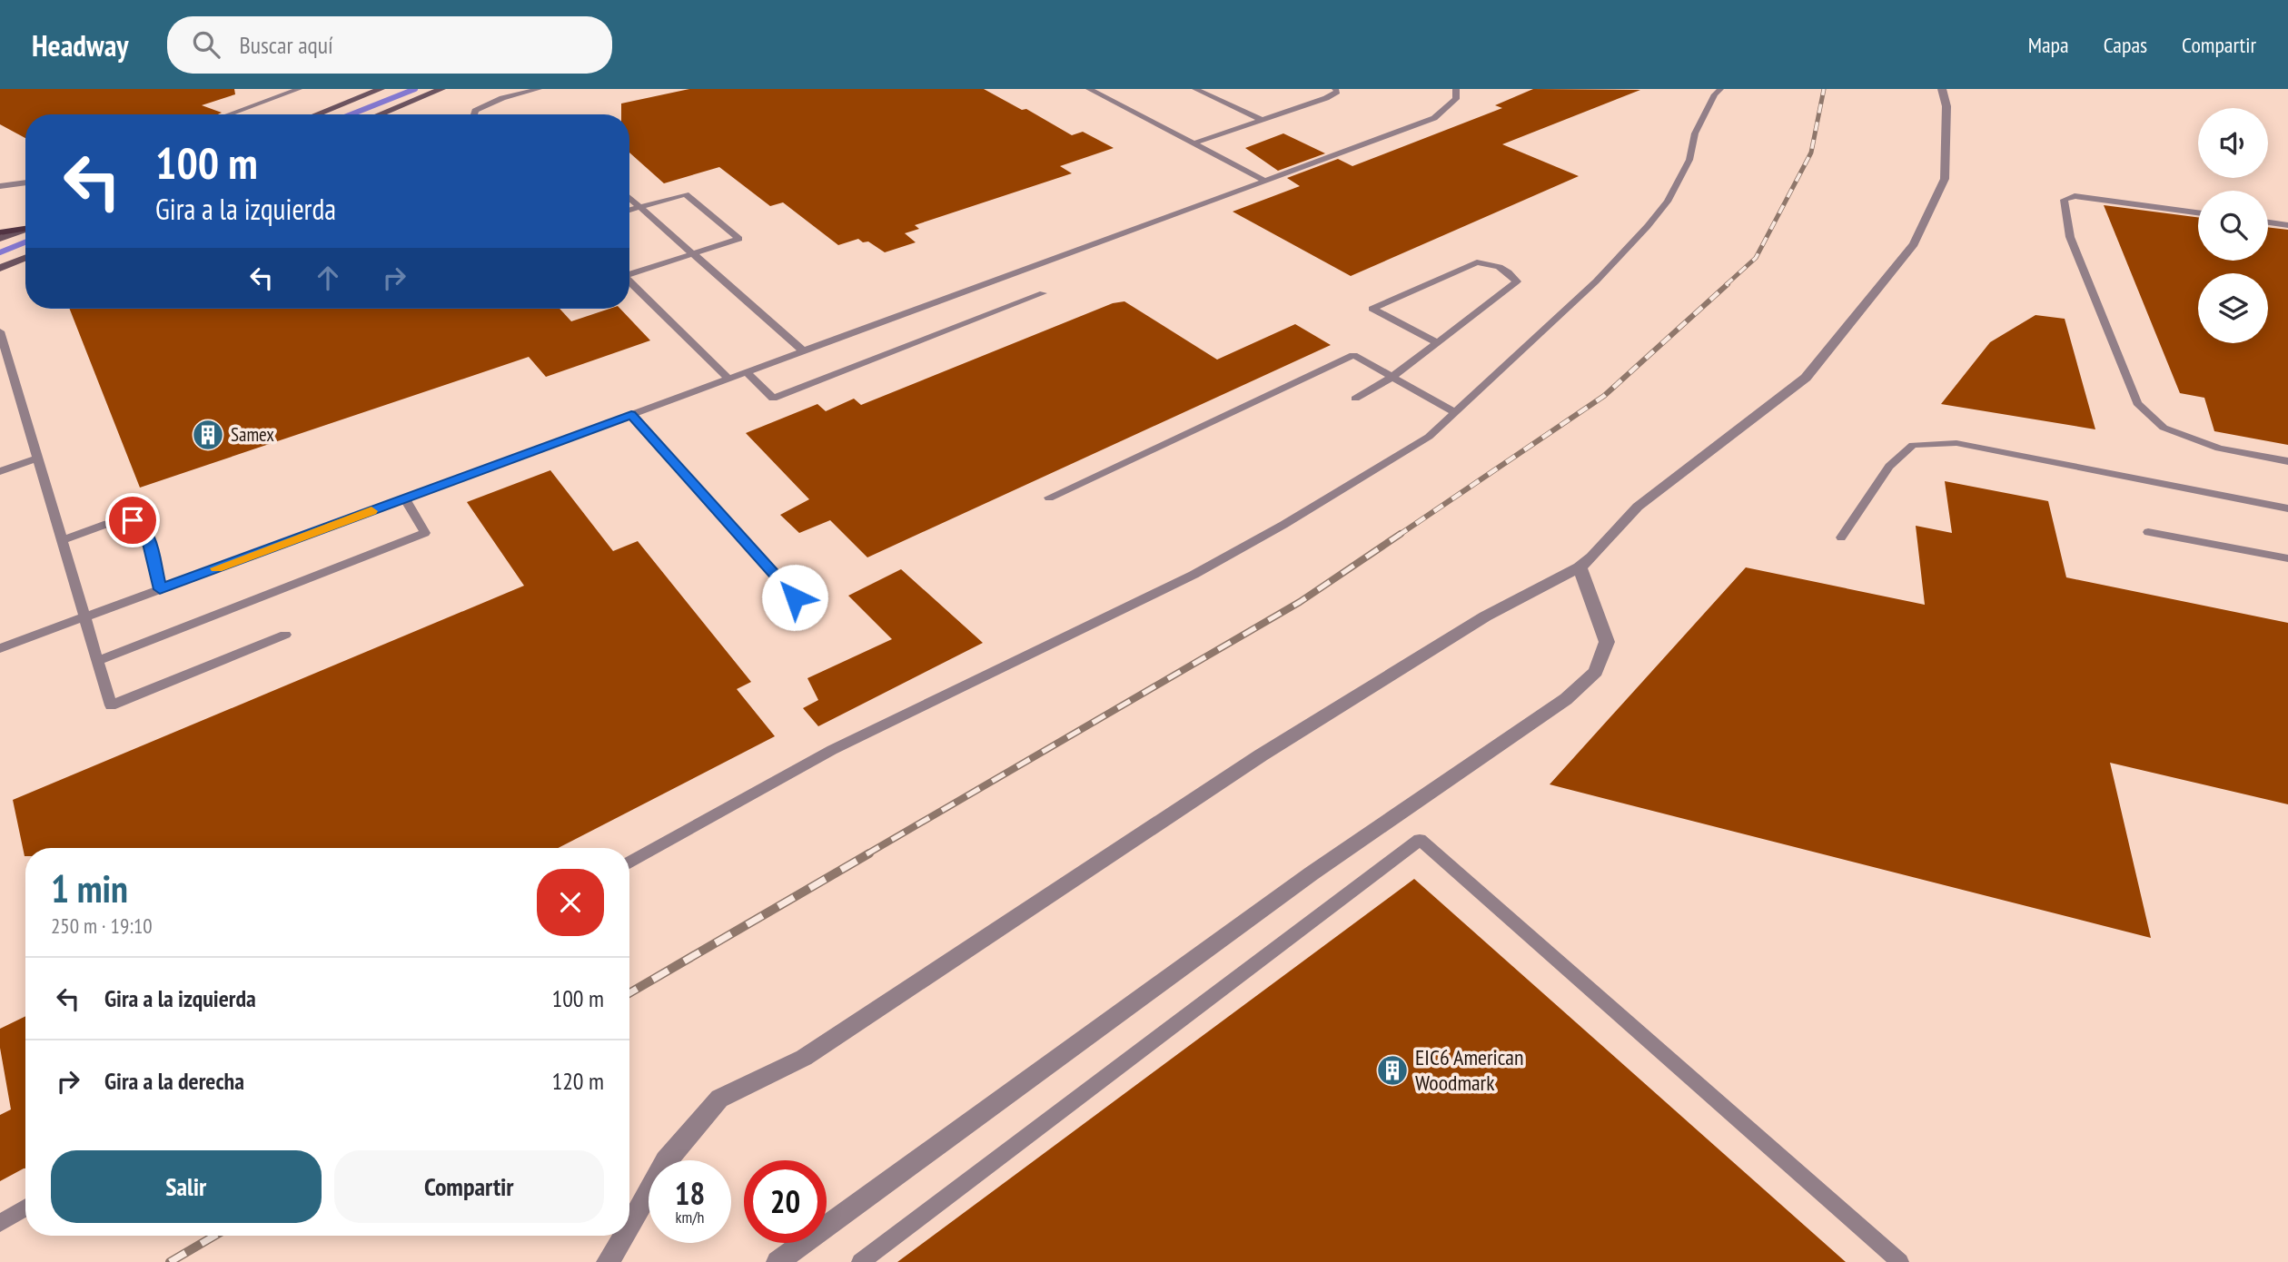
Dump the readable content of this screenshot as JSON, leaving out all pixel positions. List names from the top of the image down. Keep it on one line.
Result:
{"places":{"building":["Samex","EIC6 American Woodmark"]},"page":{"header":"Headway","search":"Buscar aquí","nav":["Mapa","Capas","Compartir"],"turn":["100 m","Gira a la izquierda"],"heading":["1 min","250 m · 19:10"],"list":[{"name":"Gira a la izquierda","value":"100 m"},{"name":"Gira a la derecha","value":"120 m"}],"buttons":["Salir","Compartir"],"speed":"18 km/h","limit":"20"}}
